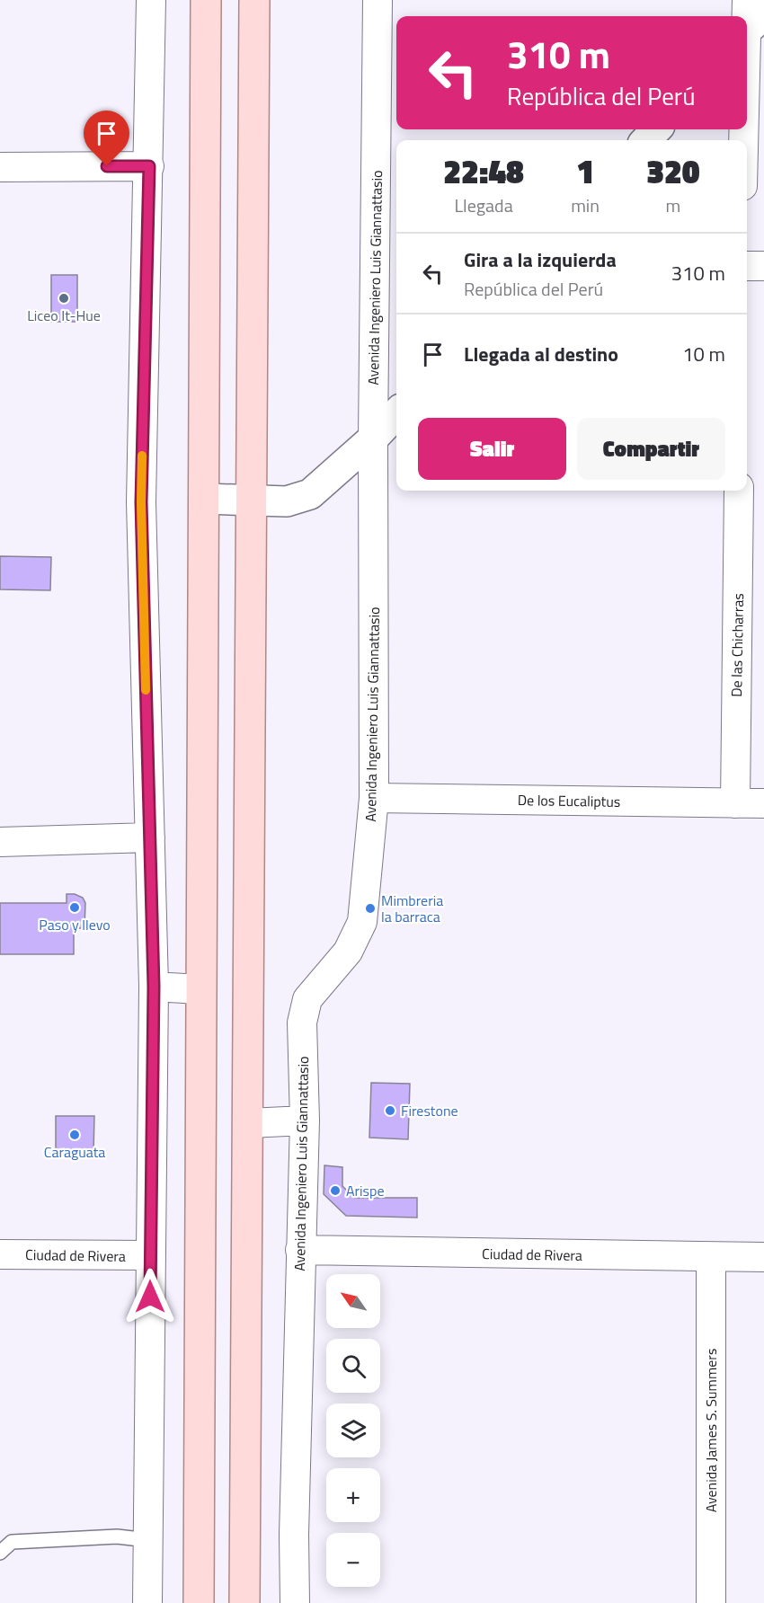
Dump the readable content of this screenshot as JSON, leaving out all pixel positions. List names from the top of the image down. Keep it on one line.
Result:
{"streets":{"street":["Avenida Ingeniero Luis Giannattasio","De las Chicharras","De los Eucaliptus","Ciudad de Rivera","Avenida James S. Summers"]},"crossings":[["Avenida Ingeniero Luis Giannattasio","De los Eucaliptus"],["Avenida Ingeniero Luis Giannattasio","Ciudad de Rivera"],["De las Chicharras","De los Eucaliptus"],["Ciudad de Rivera","Avenida James S. Summers"]],"places":["Liceo It-Hue","Paso y llevo","Mimbreria la barraca","Firestone","Caraguata","Arispe"],"north":"top left","page":{"turn":["310 m","República del Perú"],"eta":["22:48","Llegada","1","min","320","m"],"list":[{"name":"Gira a la izquierda","note":"República del Perú","value":"310 m"},{"name":"Llegada al destino","value":"10 m"}],"buttons":["Salir","Compartir"],"map_buttons":["+","−"]}}
